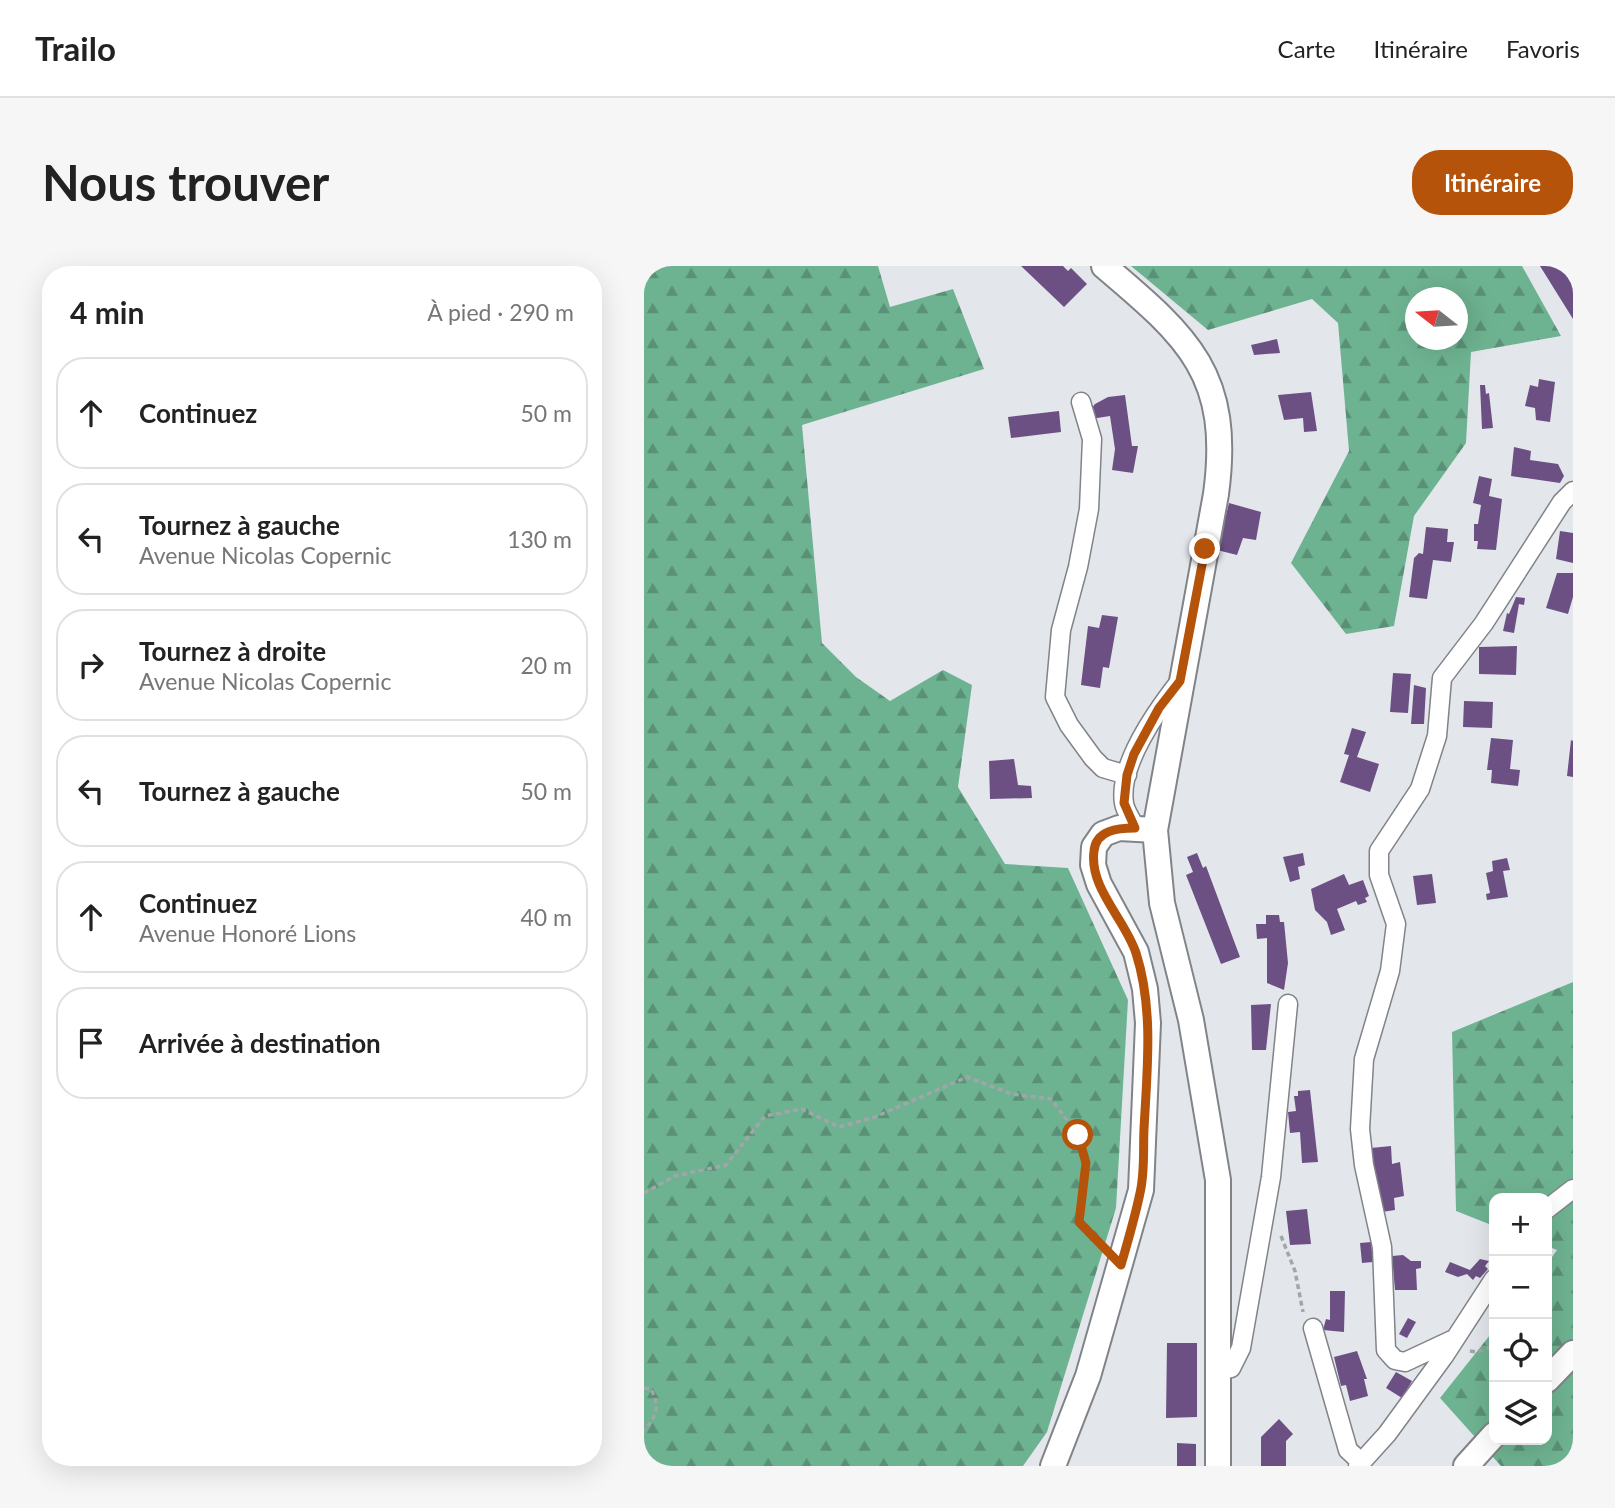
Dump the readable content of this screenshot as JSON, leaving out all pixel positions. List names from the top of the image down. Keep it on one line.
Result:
{"north":"left","page":{"header":"Trailo","nav":["Carte","Itinéraire","Favoris"],"buttons":"Itinéraire","title":"Nous trouver","heading":["4 min","À pied · 290 m"],"list":[["Continuez","50 m"],["Tournez à gauche","Avenue Nicolas Copernic","130 m"],["Tournez à droite","Avenue Nicolas Copernic","20 m"],["Tournez à gauche","50 m"],["Continuez","Avenue Honoré Lions","40 m"],"Arrivée à destination"],"map_buttons":["+","−"]}}
